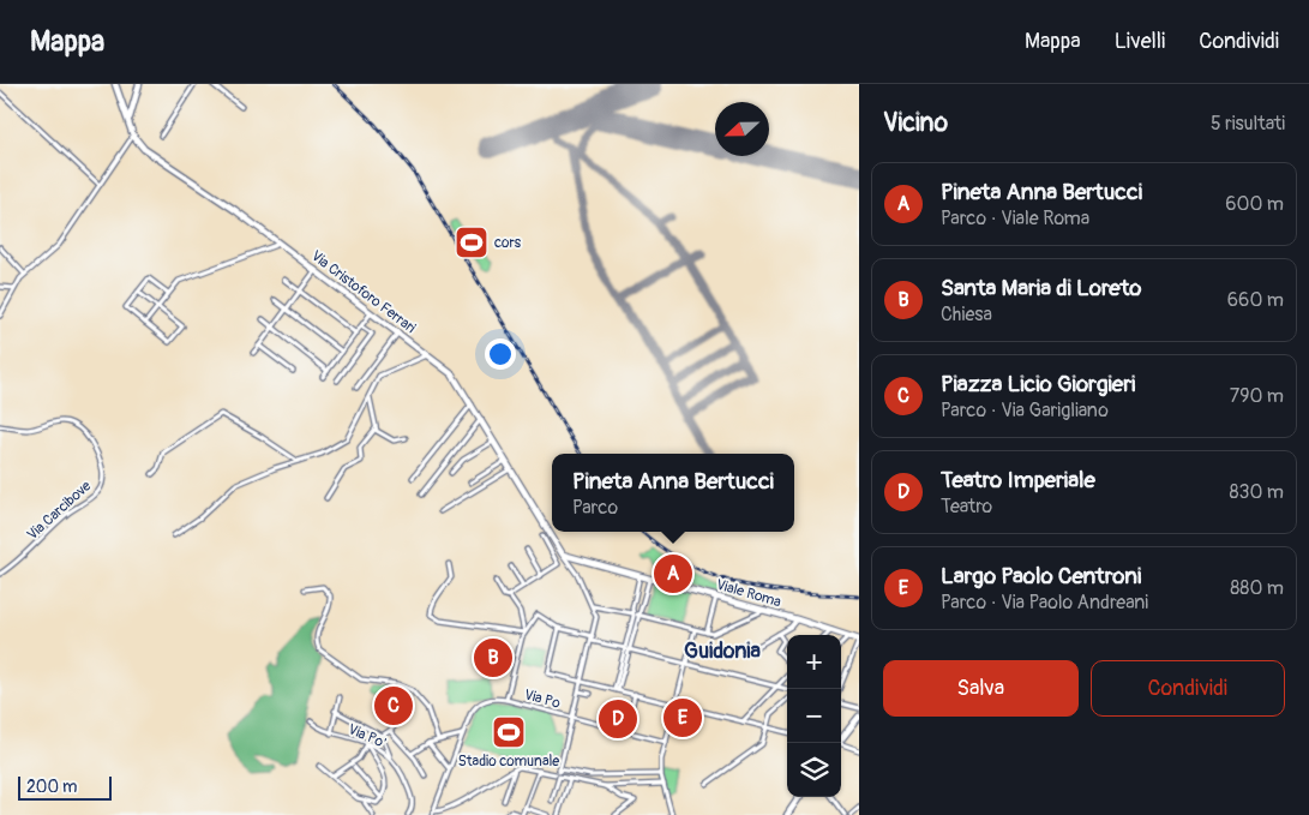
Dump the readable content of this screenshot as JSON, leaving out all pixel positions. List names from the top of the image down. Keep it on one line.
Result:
{"streets":{"main road":["Via Cristoforo Ferrari","Viale Roma"],"street":["Via Carcibove","Via Po","Via Po'"]},"crossings":[["Via Cristoforo Ferrari","Viale Roma"]],"districts":["Guidonia"],"places":{"sports":["cors","Stadio comunale"]},"scale_bar":"200 m","north":"left","page":{"header":"Mappa","nav":["Mappa","Livelli","Condividi"],"heading":["Vicino","5 risultati"],"list":[{"mark":"A","name":"Pineta Anna Bertucci","note":"Parco · Viale Roma","value":"600 m"},{"mark":"B","name":"Santa Maria di Loreto","note":"Chiesa","value":"660 m"},{"mark":"C","name":"Piazza Licio Giorgieri","note":"Parco · Via Garigliano","value":"790 m"},{"mark":"D","name":"Teatro Imperiale","note":"Teatro","value":"830 m"},{"mark":"E","name":"Largo Paolo Centroni","note":"Parco · Via Paolo Andreani","value":"880 m"}],"popup":["Pineta Anna Bertucci","Parco"],"pins":["A","B","C","E","D"],"map_buttons":["+","−"],"buttons":["Salva","Condividi"],"scale":"200 m"}}
